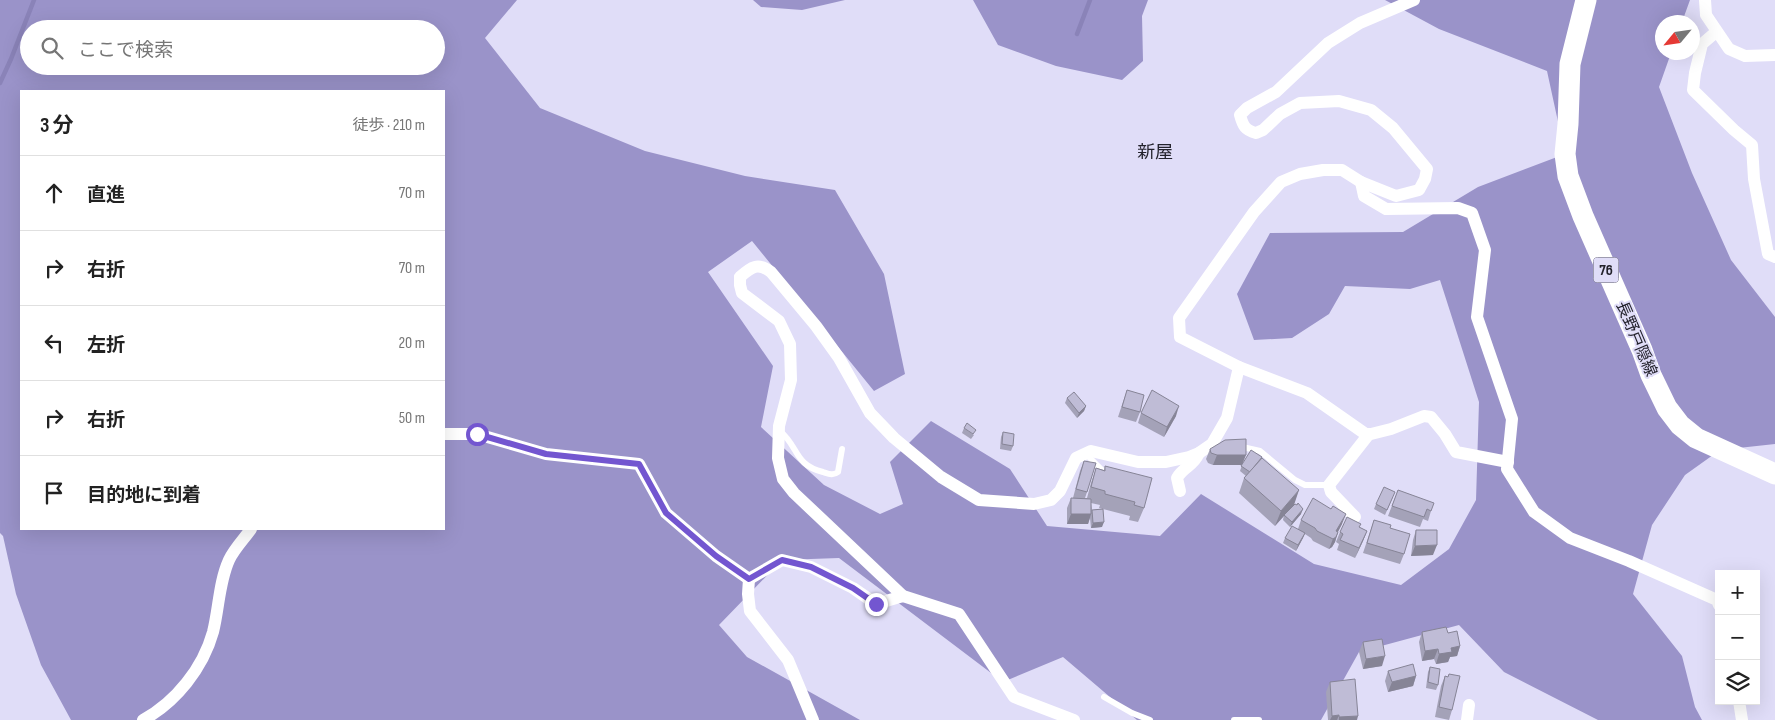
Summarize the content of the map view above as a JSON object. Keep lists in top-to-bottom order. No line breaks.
{"streets":{"main road":["76","長野戸隠線"]},"districts":["新屋"],"north":"bottom left","page":{"search":"ここで検索","heading":["3 分","徒歩 · 210 m"],"list":[["直進","70 m"],["右折","70 m"],["左折","20 m"],["右折","50 m"],"目的地に到着"],"map_buttons":["+","−"]}}
